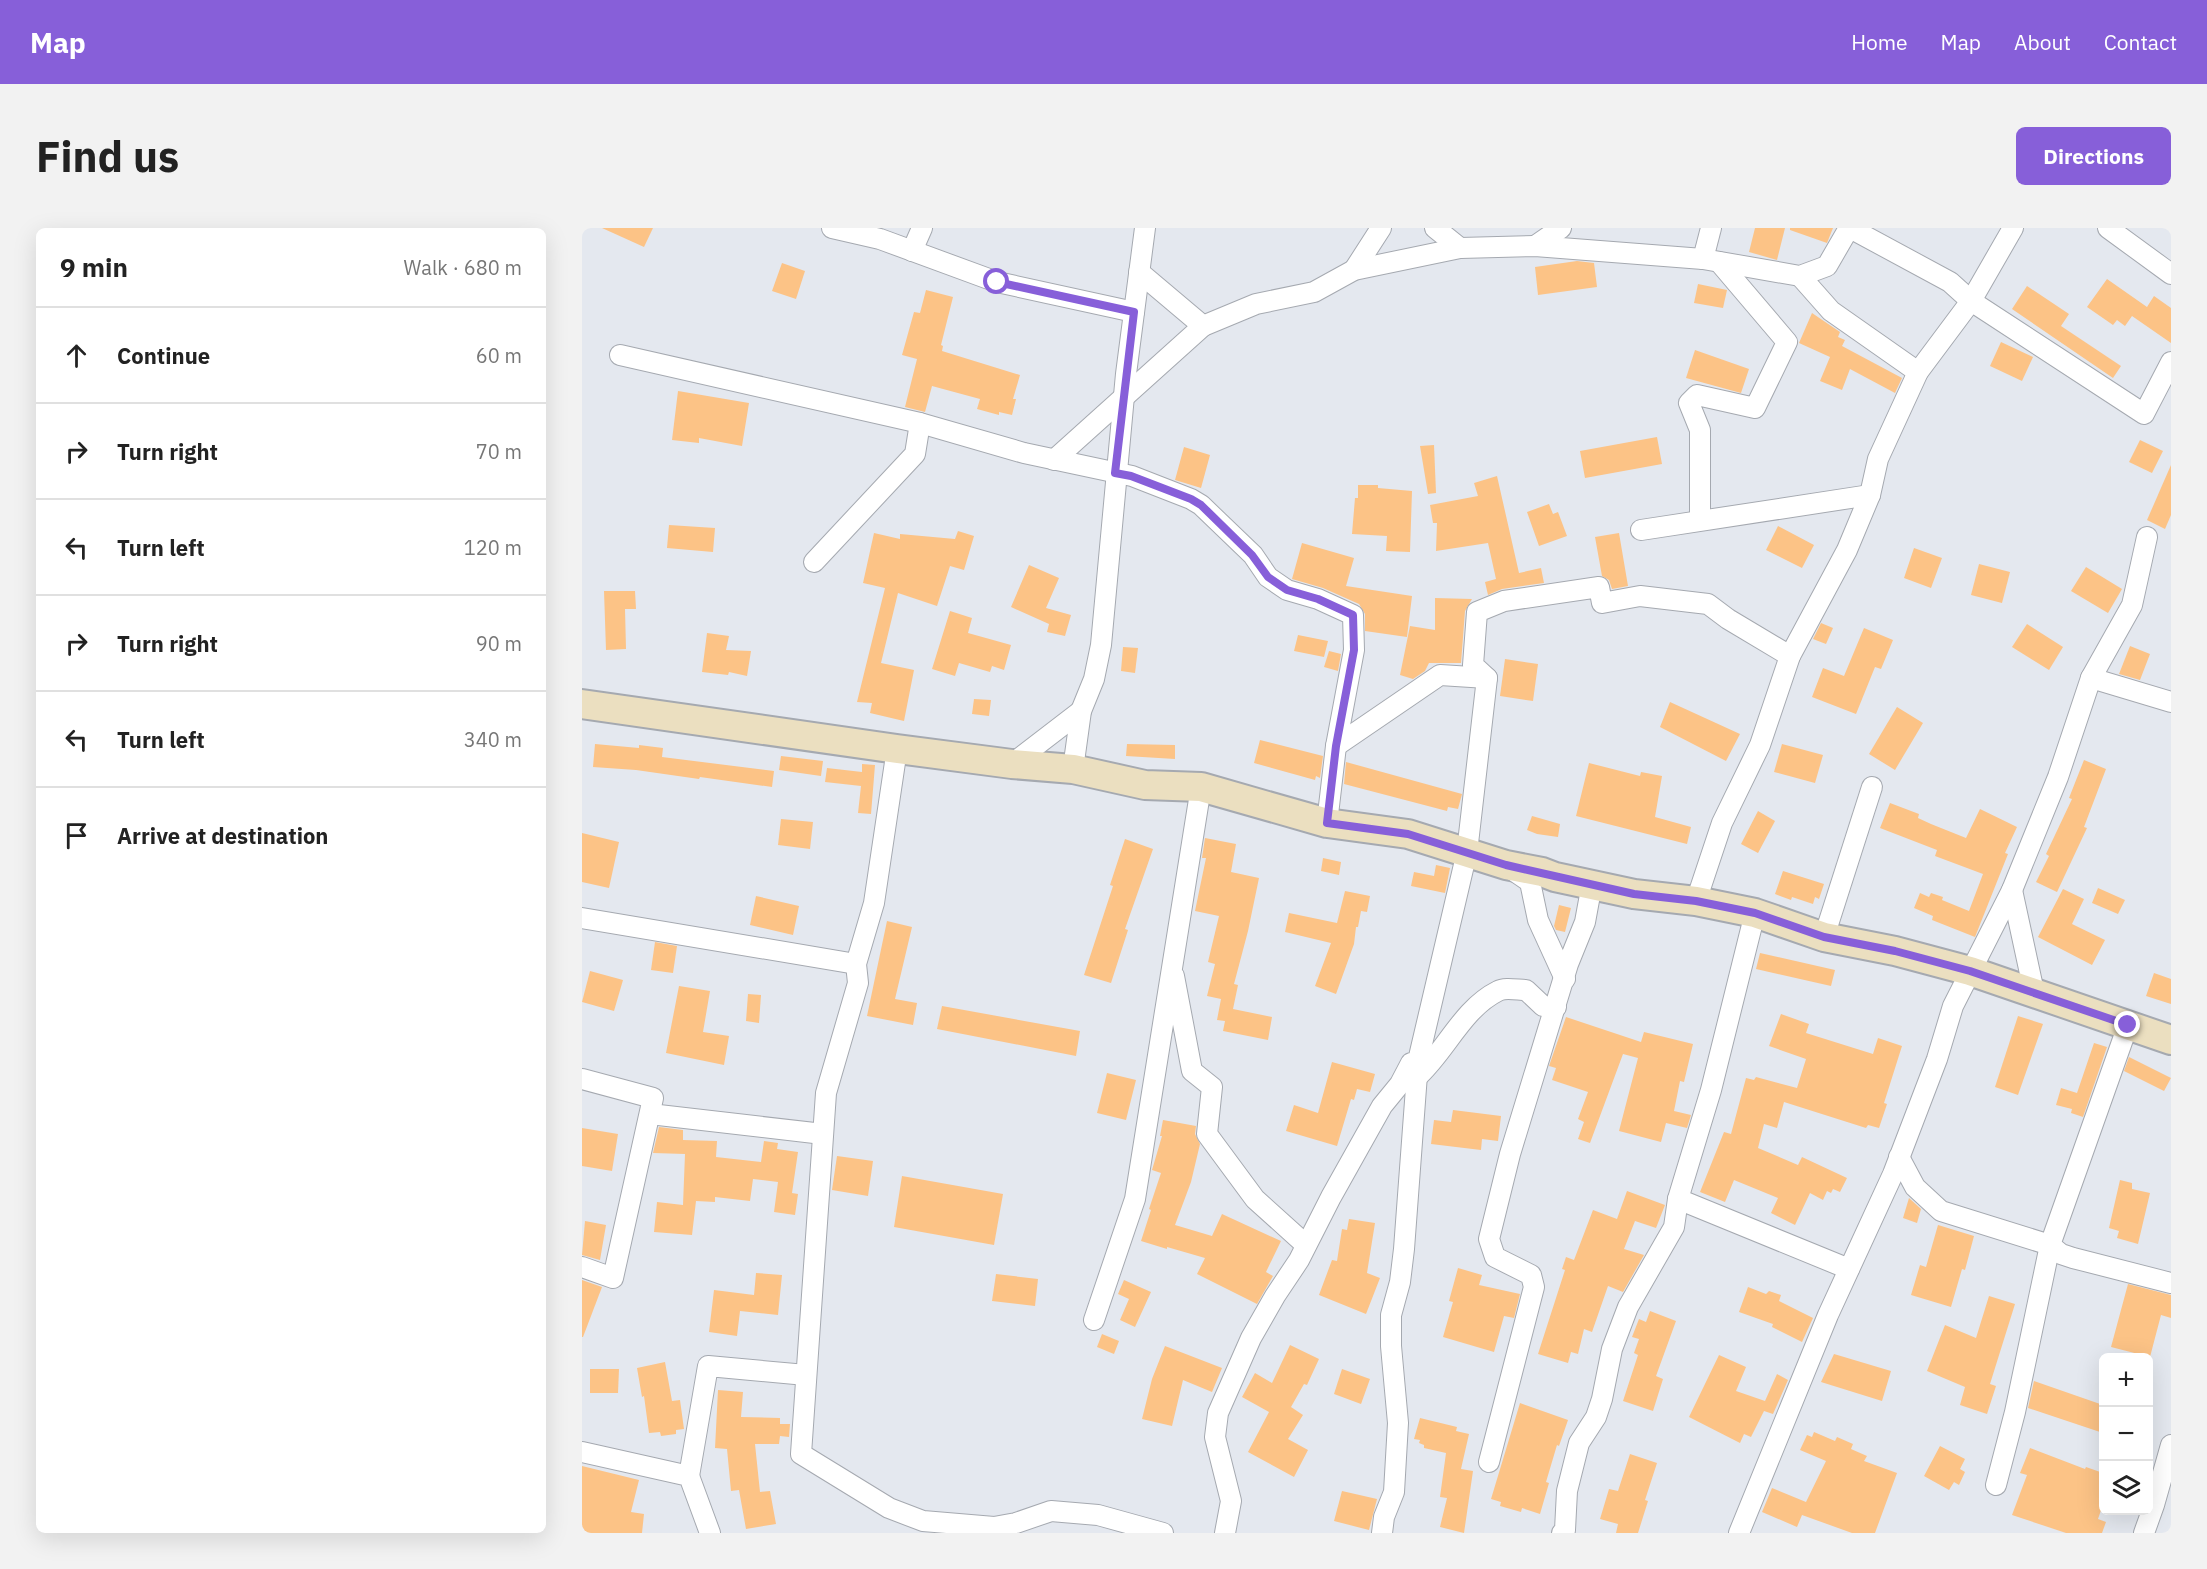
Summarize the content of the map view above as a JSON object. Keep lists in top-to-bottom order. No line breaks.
{"page":{"header":"Map","nav":["Home","Map","About","Contact"],"buttons":"Directions","title":"Find us","heading":["9 min","Walk · 680 m"],"list":[["Continue","60 m"],["Turn right","70 m"],["Turn left","120 m"],["Turn right","90 m"],["Turn left","340 m"],"Arrive at destination"],"map_buttons":["+","−"]}}
